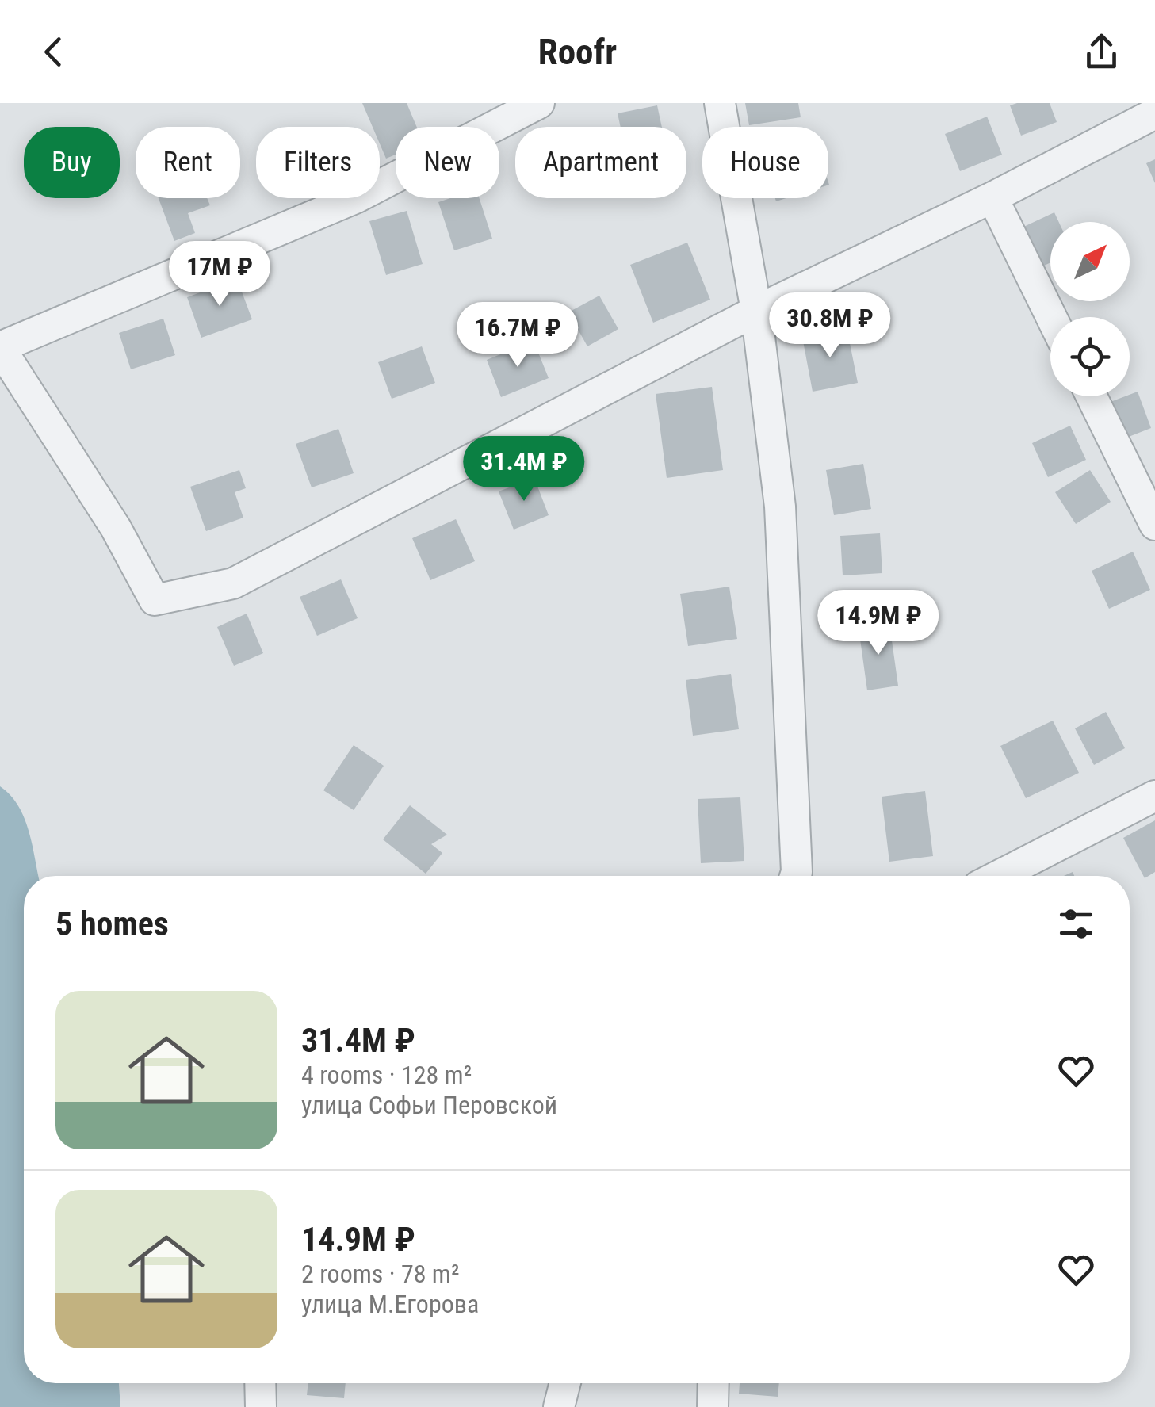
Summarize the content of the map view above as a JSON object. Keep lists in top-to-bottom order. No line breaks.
{"north":"top right","page":{"header":"Roofr","chip":["Buy","Rent","Filters","New","Apartment","House"],"price":["17M ₽","30.8M ₽","16.7M ₽","31.4M ₽","14.9M ₽"],"heading":"5 homes","list":[{"name":"31.4M ₽","note":"4 rooms · 128 m² · улица Софьи Перовской"},{"name":"14.9M ₽","note":"2 rooms · 78 m² · улица М.Егорова"}]}}
